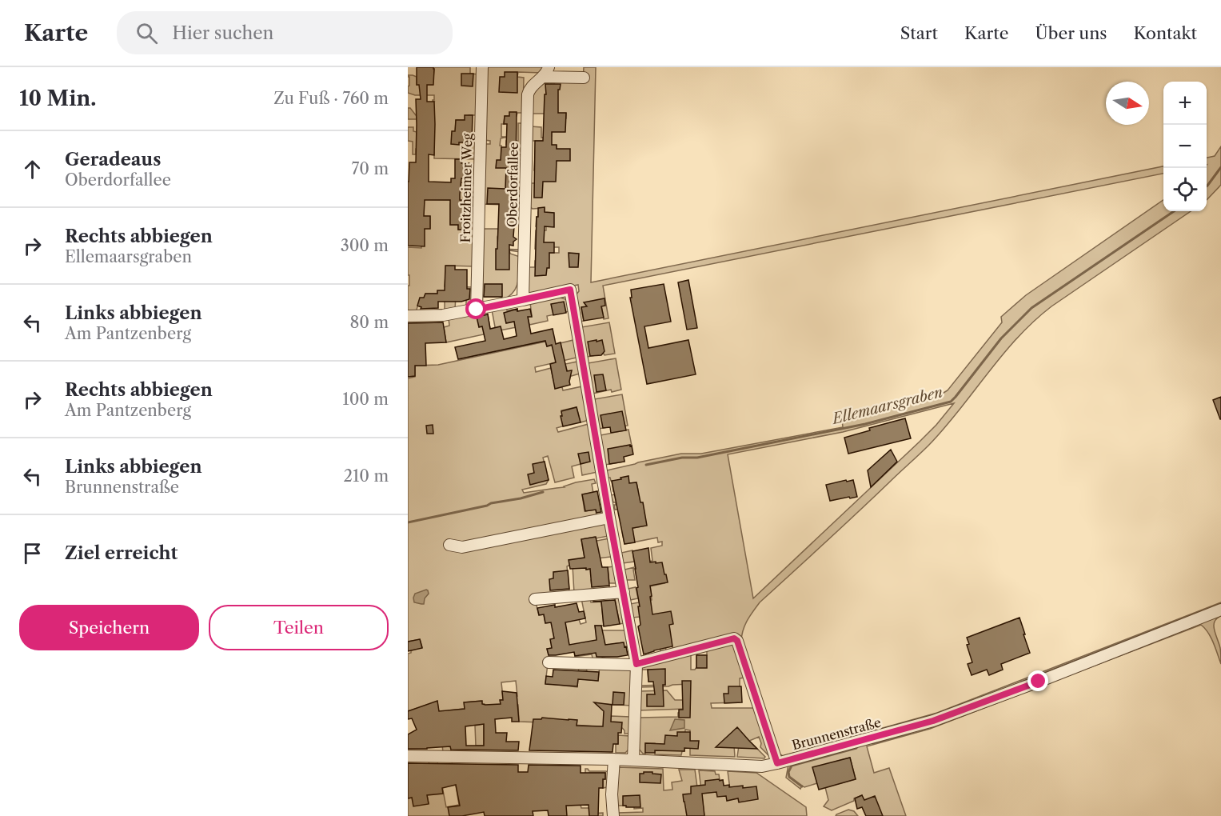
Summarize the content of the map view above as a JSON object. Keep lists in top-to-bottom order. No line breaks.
{"streets":{"street":["Oberdorfallee","Froitzheimer Weg","Brunnenstraße"]},"water":["Ellemaarsgraben"],"north":"right","page":{"header":"Karte","search":"Hier suchen","nav":["Start","Karte","Über uns","Kontakt"],"heading":["10 Min.","Zu Fuß · 760 m"],"map_buttons":["+","−"],"list":[["Geradeaus","Oberdorfallee","70 m"],["Rechts abbiegen","Ellemaarsgraben","300 m"],["Links abbiegen","Am Pantzenberg","80 m"],["Rechts abbiegen","Am Pantzenberg","100 m"],["Links abbiegen","Brunnenstraße","210 m"],"Ziel erreicht"],"buttons":["Speichern","Teilen"]}}
